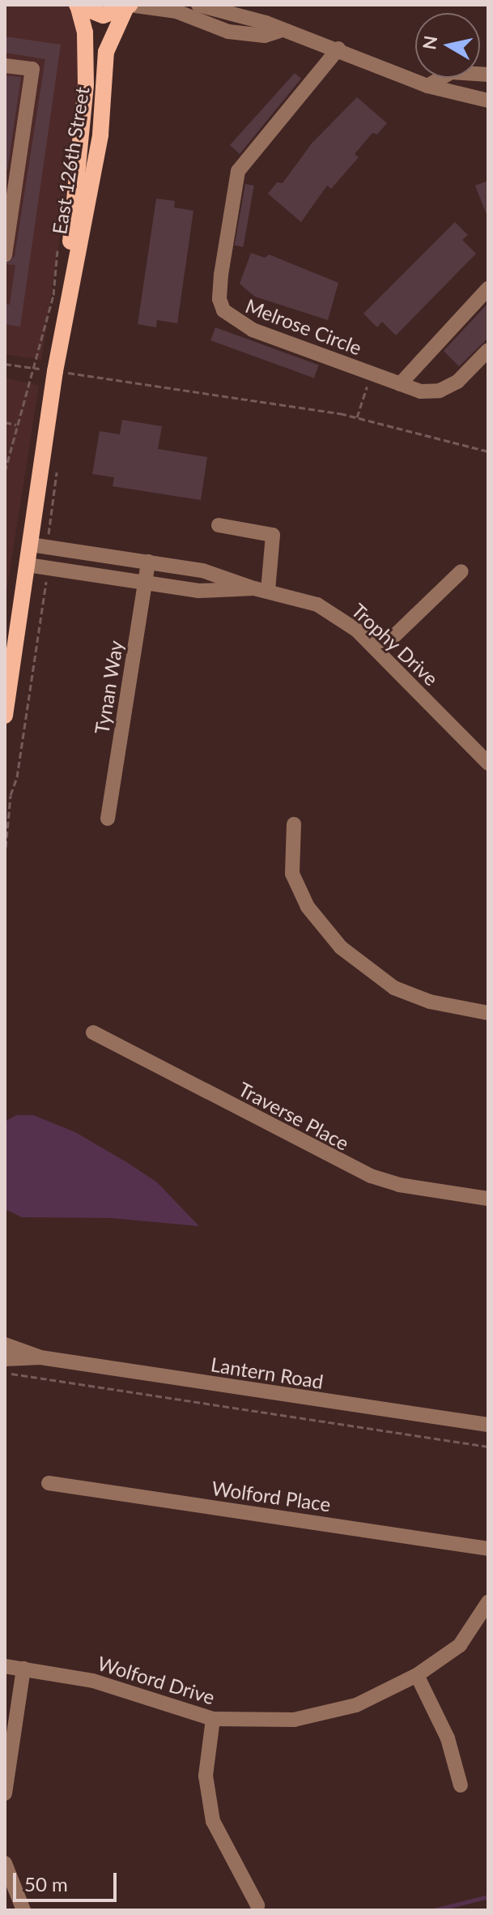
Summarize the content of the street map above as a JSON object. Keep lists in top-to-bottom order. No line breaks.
{"streets":{"main road":["East 126th Street"],"street":["Melrose Circle","Trophy Drive","Tynan Way","Traverse Place","Lantern Road","Wolford Place","Wolford Drive"]},"crossings":[["East 126th Street","Trophy Drive"],["Trophy Drive","Tynan Way"]],"scale_bar":"50 m","north":"left"}
